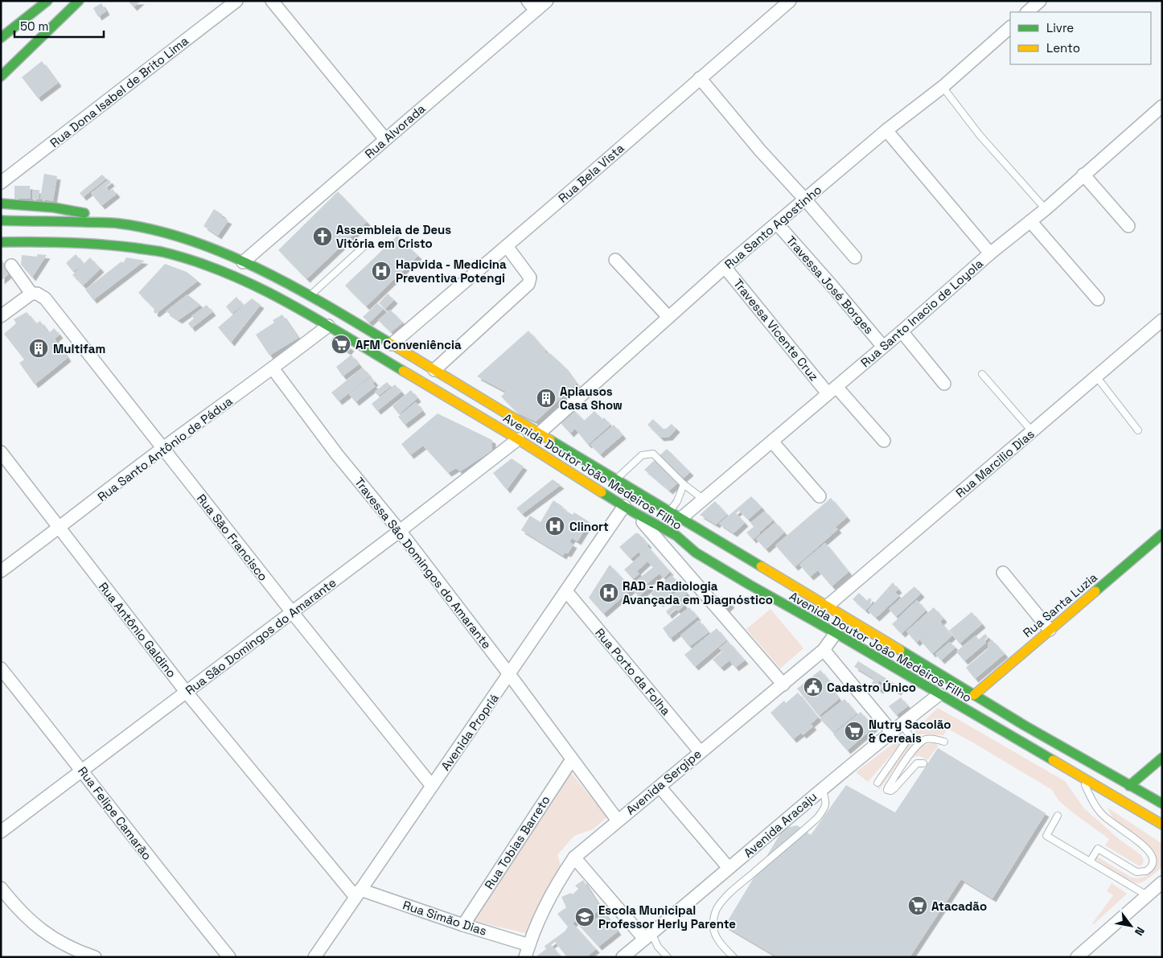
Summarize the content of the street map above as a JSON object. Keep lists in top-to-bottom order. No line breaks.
{"streets":{"main road":["Avenida Doutor João Medeiros Filho","Rua Santa Luzia"],"street":["Rua Dona Isabel de Brito Lima","Rua Alvorada","Rua Bela Vista","Rua Santo Agostinho","Travessa José Borges","Rua Santo Inacio de Loyola","Travessa Vicente Cruz","Rua Santo Antônio de Pádua","Rua Marcilio Dias","Rua São Francisco","Travessa São Domingos do Amarante","Rua Antônio Galdino","Rua São Domingos do Amarante","Rua Porto da Folha","Avenida Propriá","Avenida Sergipe","Rua Felipe Camarão","Avenida Aracaju","Rua Tobias Barreto","Rua Simão Dias"]},"crossings":[["Rua Alvorada","Avenida Doutor João Medeiros Filho"],["Rua Bela Vista","Avenida Doutor João Medeiros Filho"],["Rua Santo Agostinho","Travessa José Borges"],["Rua Santo Agostinho","Travessa Vicente Cruz"],["Rua Santo Agostinho","Avenida Doutor João Medeiros Filho"],["Travessa José Borges","Rua Santo Inacio de Loyola"],["Rua Santo Inacio de Loyola","Travessa Vicente Cruz"],["Rua Santo Inacio de Loyola","Avenida Doutor João Medeiros Filho"],["Rua Santo Antônio de Pádua","Avenida Doutor João Medeiros Filho"],["Rua Santo Antônio de Pádua","Rua São Francisco"],["Rua Santo Antônio de Pádua","Travessa São Domingos do Amarante"],["Rua Santo Antônio de Pádua","Rua Antônio Galdino"],["Rua Marcilio Dias","Avenida Doutor João Medeiros Filho"],["Avenida Doutor João Medeiros Filho","Rua Santa Luzia"],["Avenida Doutor João Medeiros Filho","Rua São Domingos do Amarante"],["Avenida Doutor João Medeiros Filho","Avenida Propriá"],["Avenida Doutor João Medeiros Filho","Avenida Sergipe"],["Avenida Doutor João Medeiros Filho","Avenida Aracaju"],["Rua São Francisco","Rua São Domingos do Amarante"],["Rua São Francisco","Avenida Propriá"],["Travessa São Domingos do Amarante","Rua São Domingos do Amarante"],["Travessa São Domingos do Amarante","Avenida Propriá"],["Travessa São Domingos do Amarante","Avenida Sergipe"],["Travessa São Domingos do Amarante","Rua Tobias Barreto"],["Rua Antônio Galdino","Rua São Domingos do Amarante"],["Rua Antônio Galdino","Avenida Propriá"],["Rua Antônio Galdino","Rua Simão Dias"],["Rua São Domingos do Amarante","Rua Felipe Camarão"],["Rua Porto da Folha","Avenida Propriá"],["Rua Porto da Folha","Avenida Sergipe"],["Avenida Propriá","Rua Simão Dias"],["Avenida Sergipe","Rua Simão Dias"],["Rua Tobias Barreto","Rua Simão Dias"]],"places":{"church":["Assembleia de Deus Vitória em Cristo"],"hospital":["Hapvida - Medicina Preventiva Potengi","Clinort","RAD - Radiologia Avançada em Diagnóstico"],"supermarket":["AFM Conveniência","Nutry Sacolão & Cereais","Atacadão"],"building":["Multifam","Aplausos Casa Show"],"public building":["Cadastro Único"],"school or university":["Escola Municipal Professor Herly Parente"]},"legend":["Livre","Lento"],"scale_bar":"50 m","north":"bottom right"}
